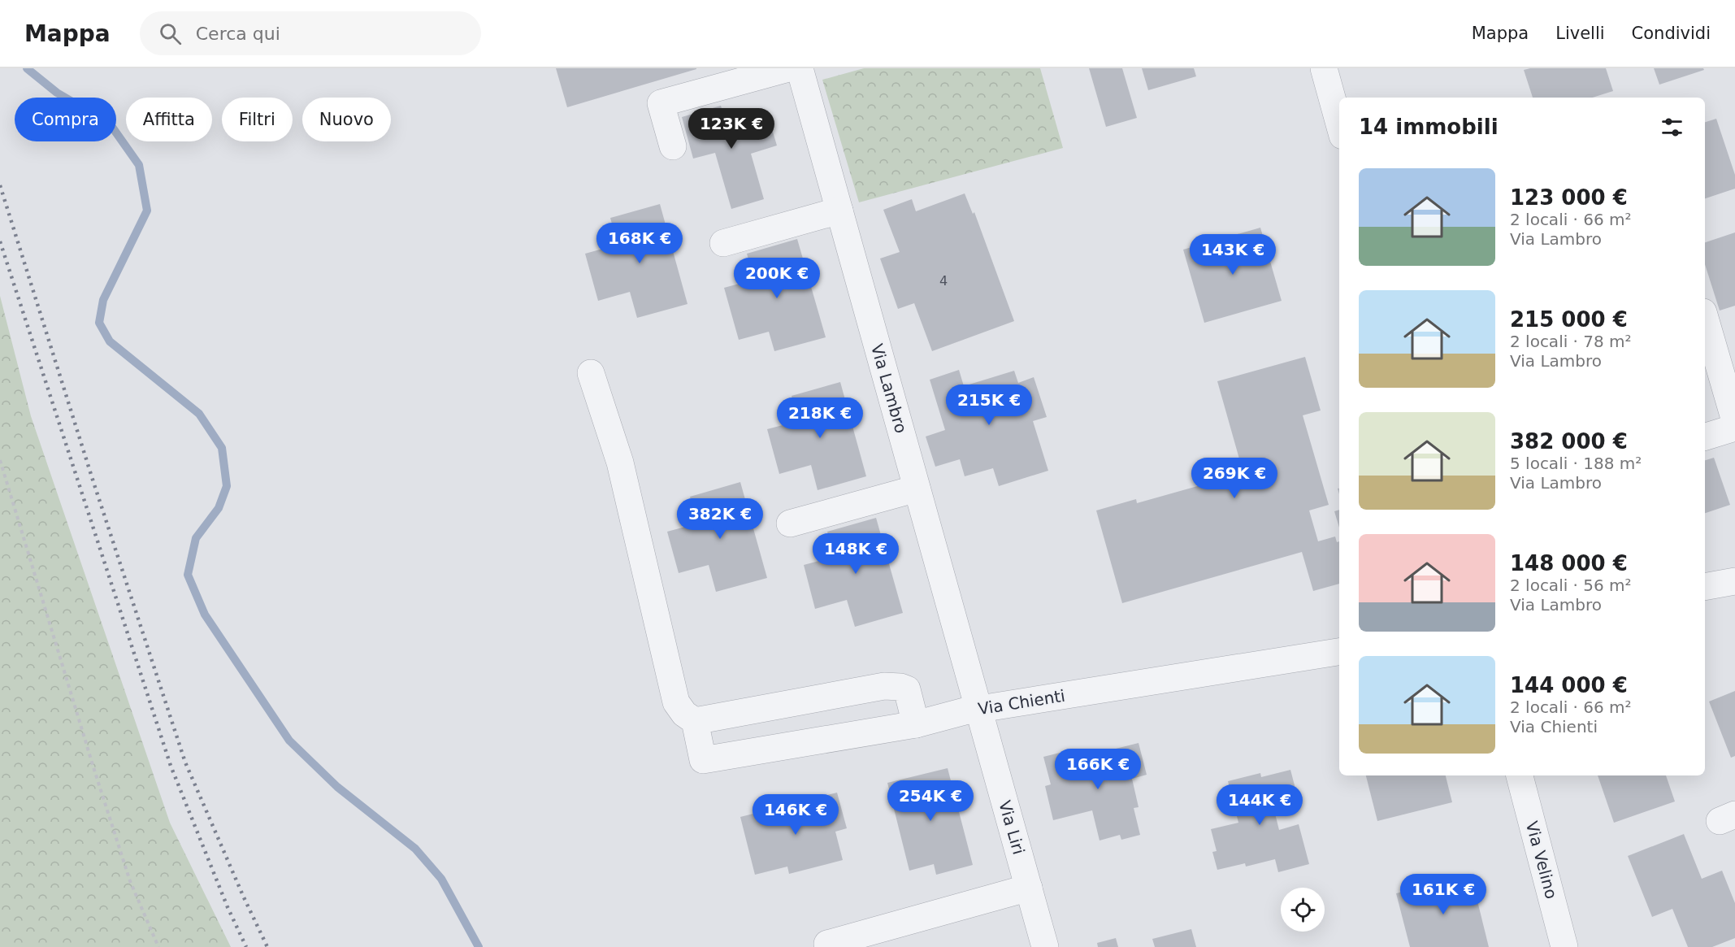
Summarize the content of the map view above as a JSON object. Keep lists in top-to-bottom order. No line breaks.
{"streets":{"street":["Via Lambro","Via Chienti","Via Liri","Via Velino"]},"crossings":[["Via Lambro","Via Chienti"],["Via Lambro","Via Liri"],["Via Chienti","Via Liri"]],"house_numbers":["4"],"page":{"header":"Mappa","search":"Cerca qui","nav":["Mappa","Livelli","Condividi"],"chip":["Compra","Affitta","Filtri","Nuovo"],"heading":"14 immobili","price":["123K €","168K €","143K €","200K €","215K €","218K €","269K €","382K €","148K €","166K €","254K €","144K €","146K €","161K €"],"list":[{"name":"123 000 €","note":"2 locali · 66 m² · Via Lambro"},{"name":"215 000 €","note":"2 locali · 78 m² · Via Lambro"},{"name":"382 000 €","note":"5 locali · 188 m² · Via Lambro"},{"name":"148 000 €","note":"2 locali · 56 m² · Via Lambro"},{"name":"144 000 €","note":"2 locali · 66 m² · Via Chienti"}]}}
